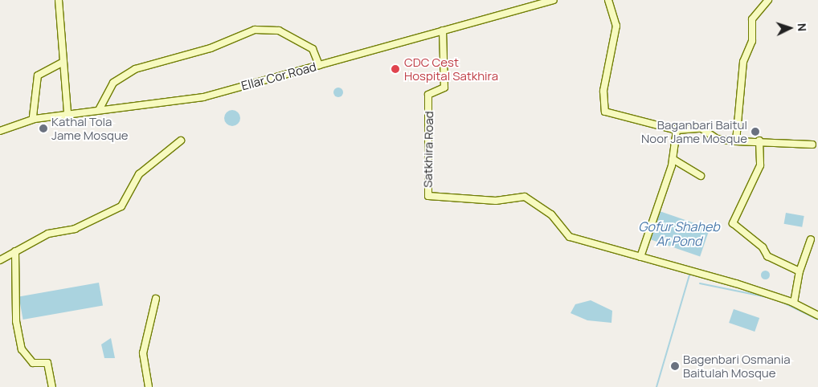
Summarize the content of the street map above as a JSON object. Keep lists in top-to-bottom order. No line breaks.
{"streets":{"street":["Ellar Cor Road","Satkhira Road"]},"crossings":[["Ellar Cor Road","Satkhira Road"]],"water":["Gofur Shaheb Ar Pond"],"places":["CDC Cest Hospital Satkhira","Kathal Tola Jame Mosque","Baganbari Baitul Noor Jame Mosque","Bagenbari Osmania Baitulah Mosque"],"north":"right"}
